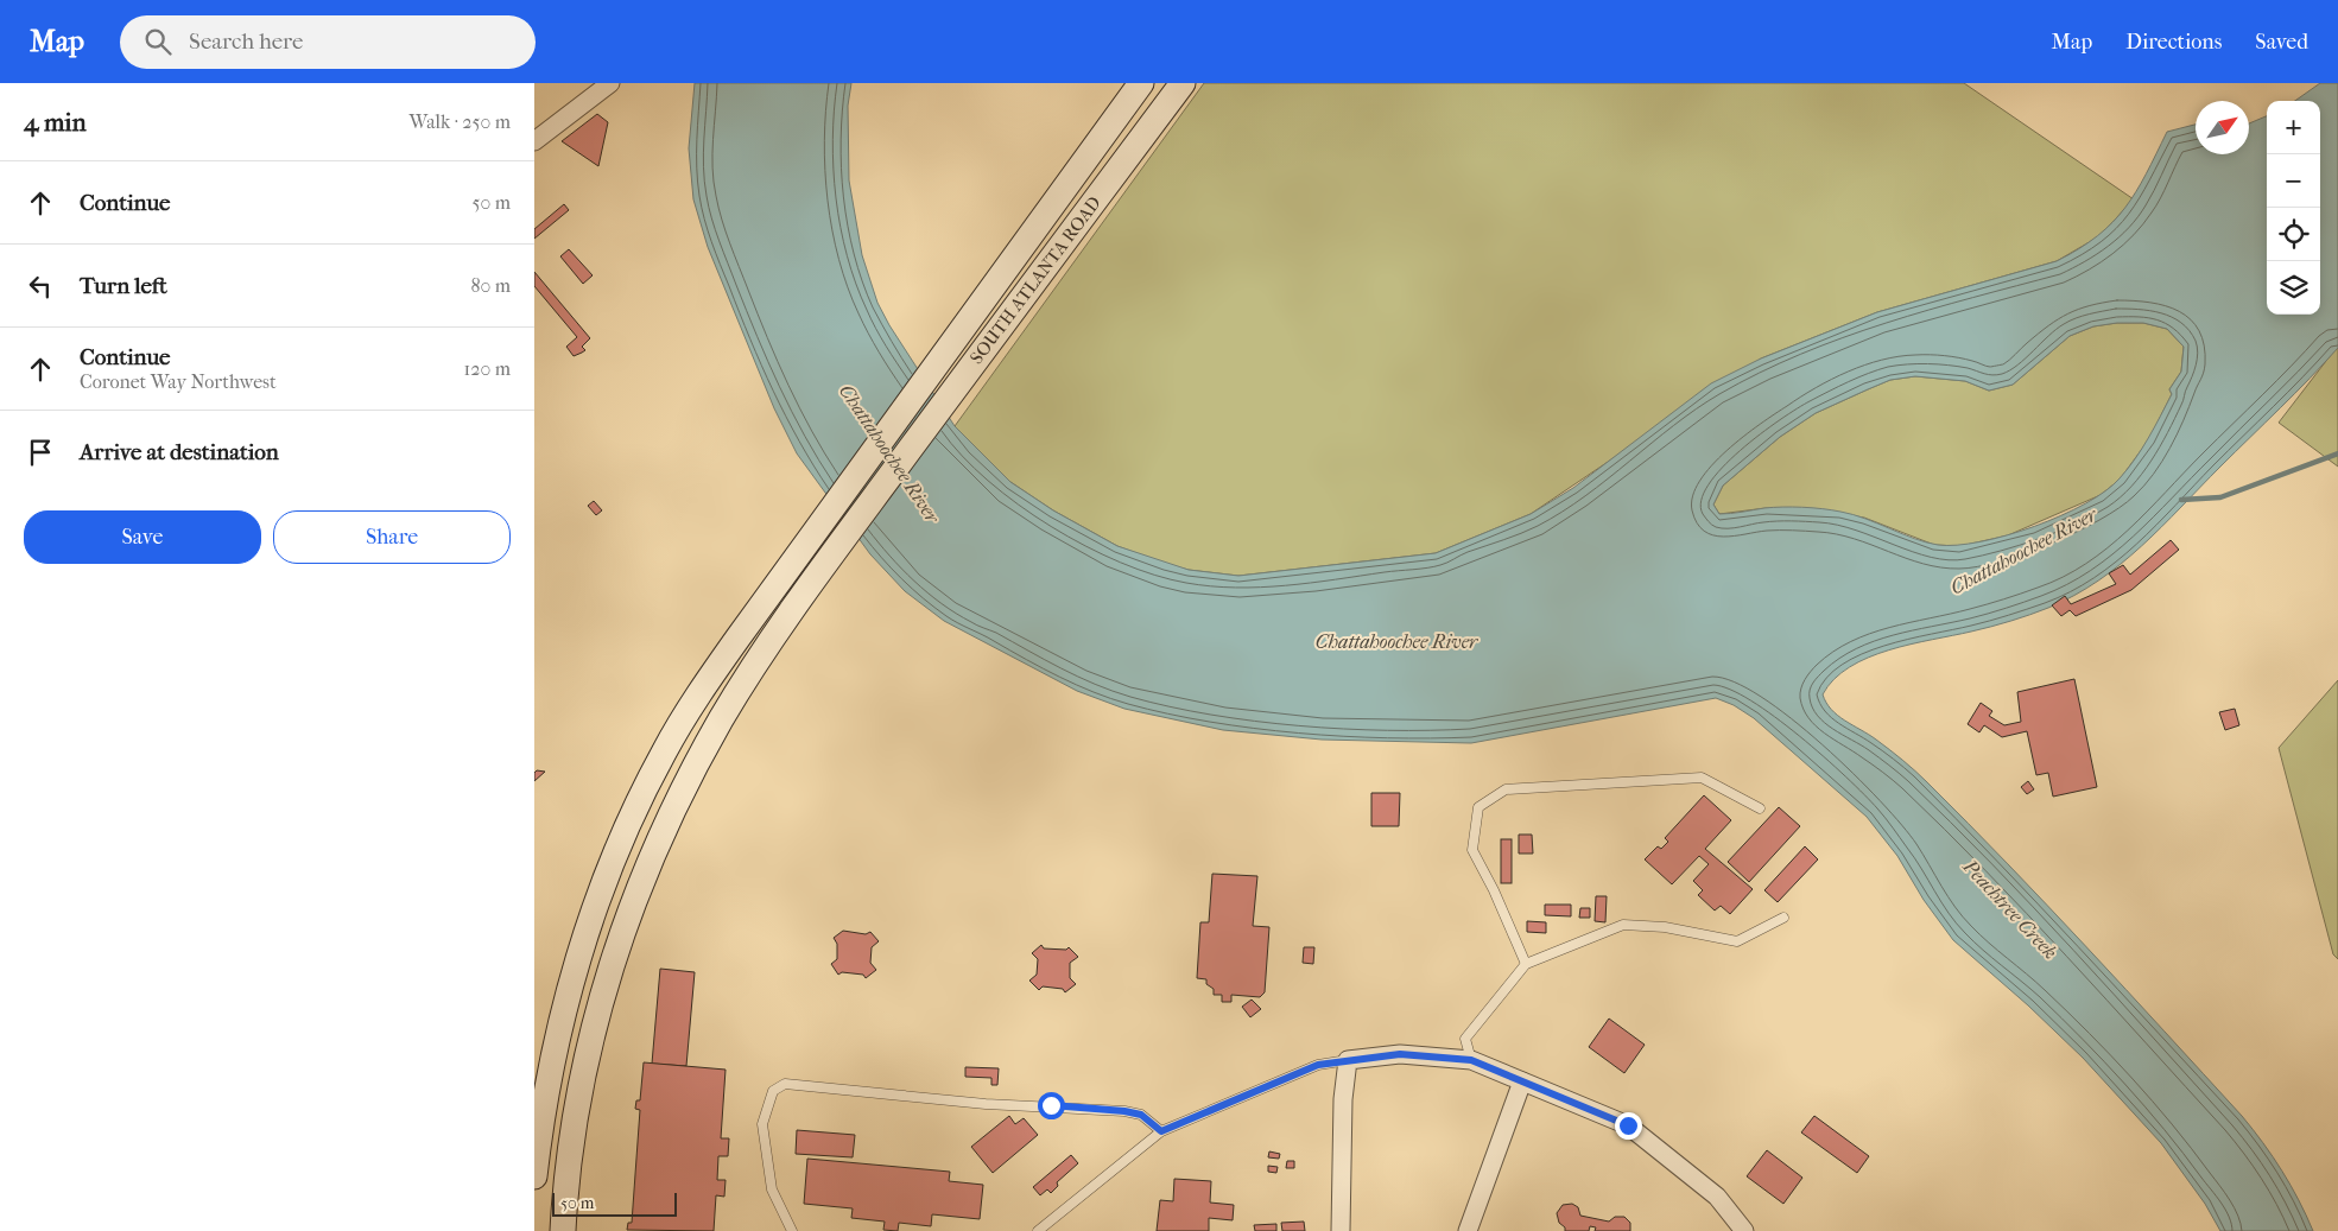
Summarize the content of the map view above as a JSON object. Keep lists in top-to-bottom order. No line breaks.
{"streets":{"main road":["SOUTH ATLANTA ROAD"]},"water":["Chattahoochee River","Peachtree Creek"],"scale_bar":"50 m","north":"top right","page":{"header":"Map","search":"Search here","nav":["Map","Directions","Saved"],"heading":["4 min","Walk · 250 m"],"map_buttons":["+","−"],"list":[["Continue","50 m"],["Turn left","80 m"],["Continue","Coronet Way Northwest","120 m"],"Arrive at destination"],"buttons":["Save","Share"],"scale":"50 m"}}
